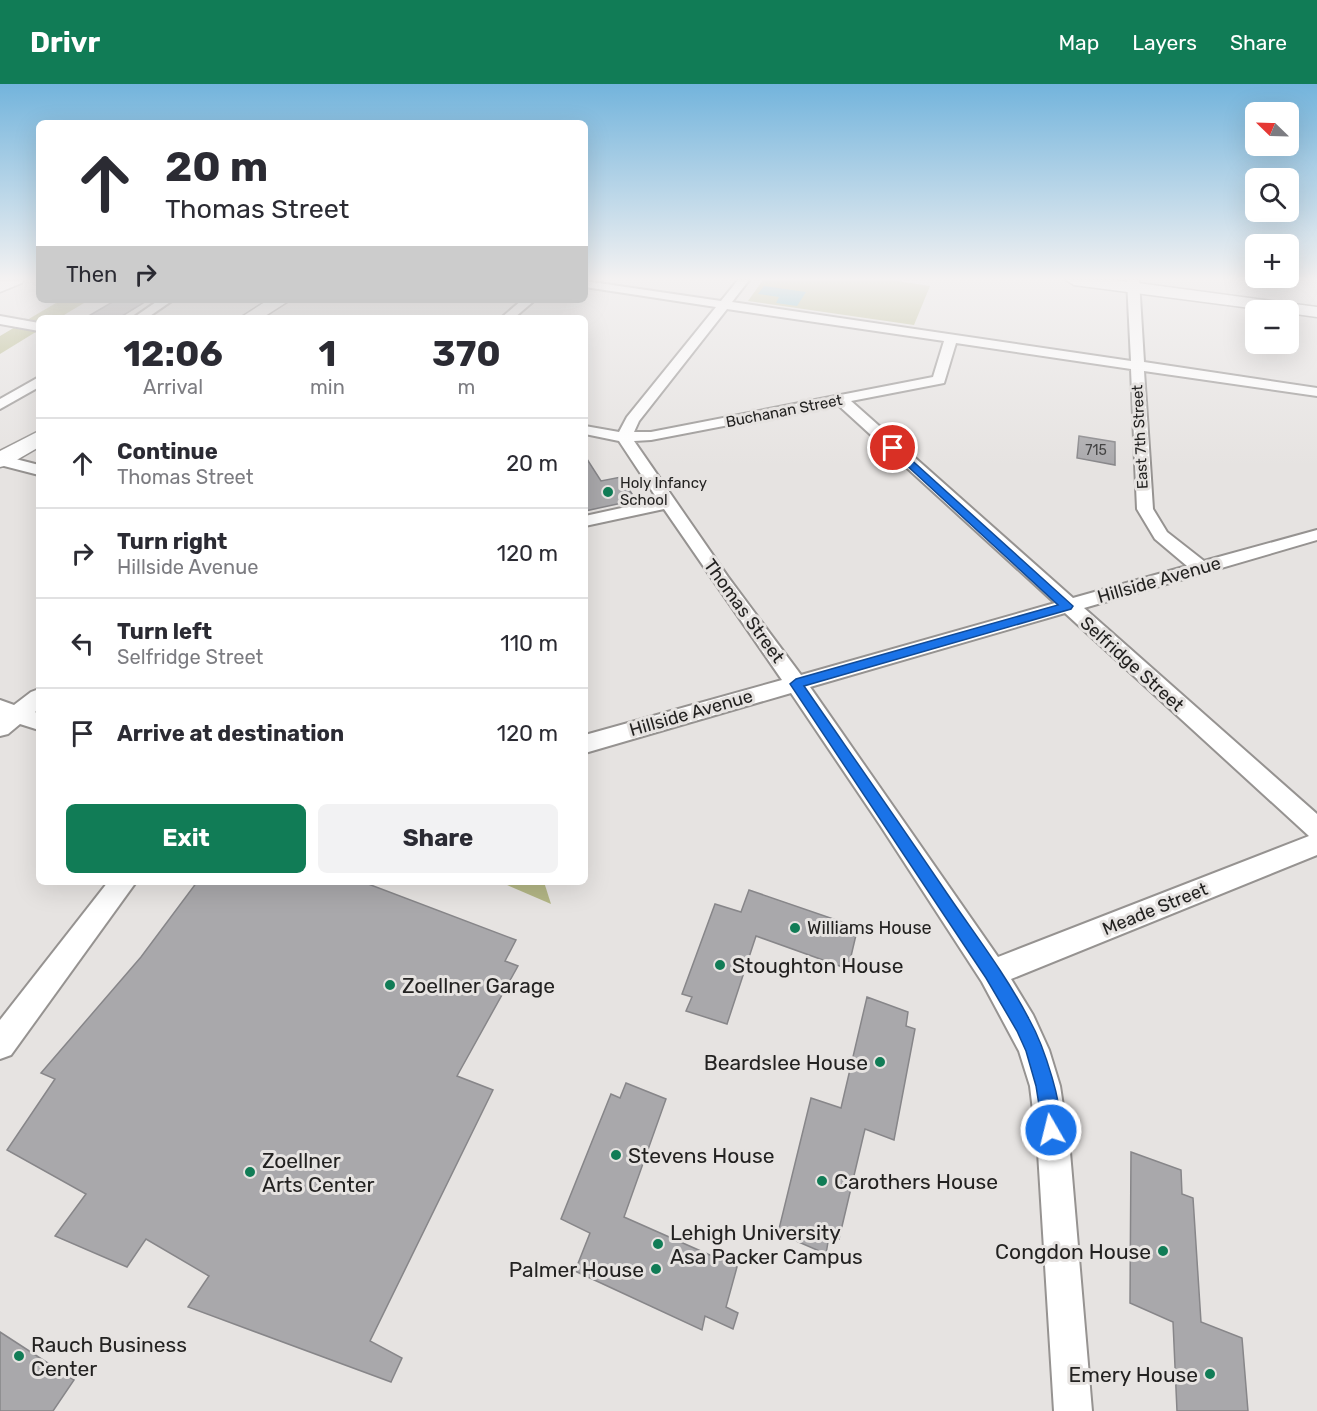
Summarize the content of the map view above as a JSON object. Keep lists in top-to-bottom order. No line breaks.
{"streets":{"street":["Buchanan Street","East 7th Street","Hillside Avenue","Thomas Street","Selfridge Street","Meade Street"]},"crossings":[["Buchanan Street","Thomas Street"],["Buchanan Street","Selfridge Street"],["East 7th Street","Hillside Avenue"],["Hillside Avenue","Thomas Street"],["Hillside Avenue","Selfridge Street"],["Thomas Street","Meade Street"]],"places":["Holy Infancy School","Williams House","Stoughton House","Zoellner Garage","Beardslee House","Stevens House","Zoellner Arts Center","Carothers House","Lehigh University Asa Packer Campus","Congdon House","Palmer House","Rauch Business Center","Emery House"],"house_numbers":["715"],"north":"top left","page":{"header":"Drivr","nav":["Map","Layers","Share"],"map_buttons":["+","−"],"turn":["20 m","Thomas Street"],"then":"Then","eta":["12:06","Arrival","1","min","370","m"],"list":[{"name":"Continue","note":"Thomas Street","value":"20 m"},{"name":"Turn right","note":"Hillside Avenue","value":"120 m"},{"name":"Turn left","note":"Selfridge Street","value":"110 m"},{"name":"Arrive at destination","value":"120 m"}],"buttons":["Exit","Share"]}}
